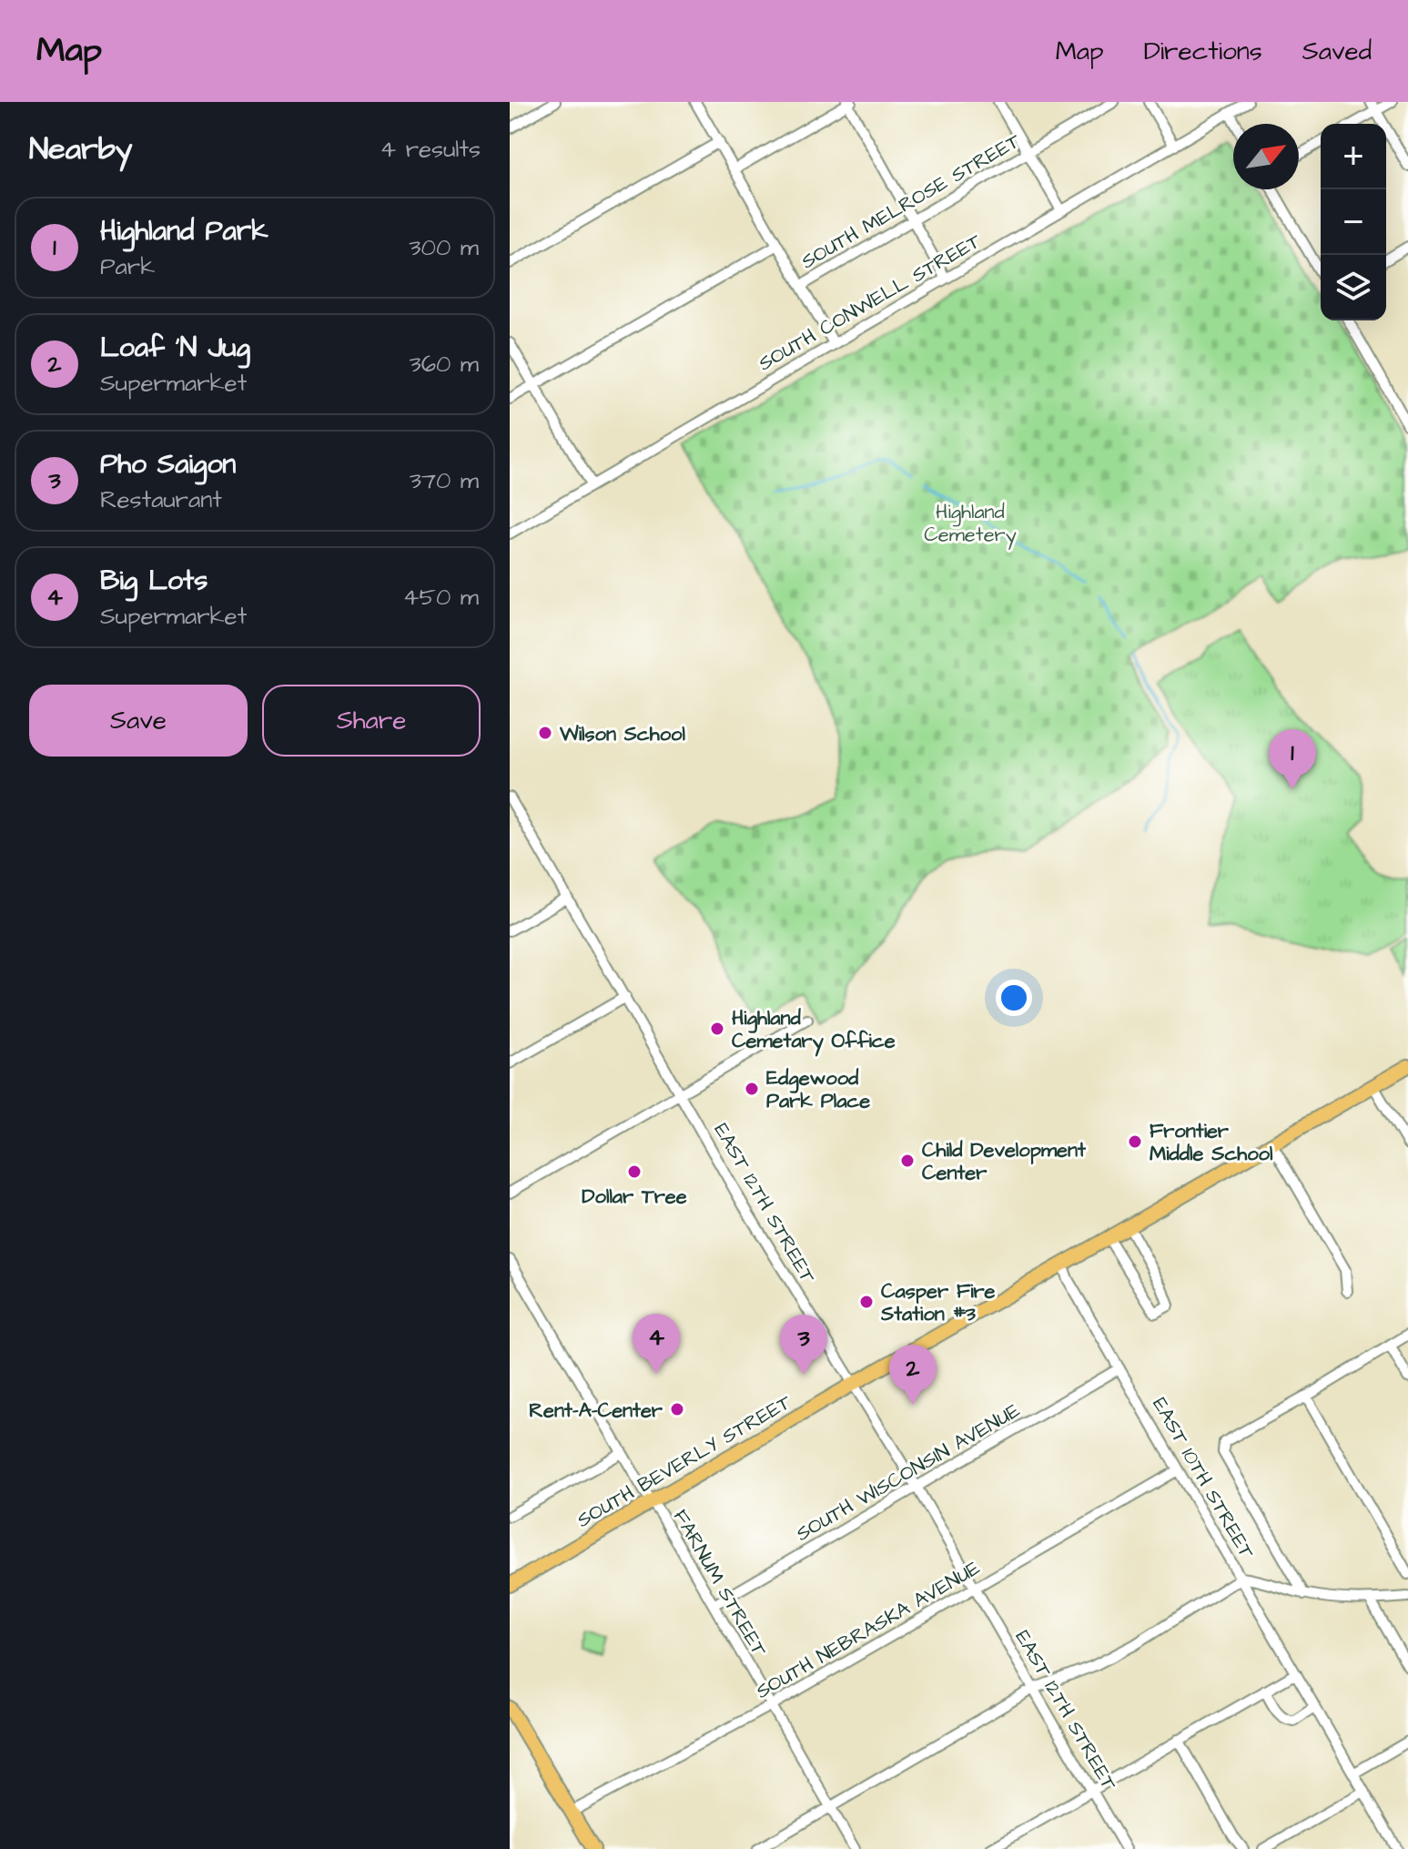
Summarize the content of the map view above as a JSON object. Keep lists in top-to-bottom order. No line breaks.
{"streets":{"main road":["SOUTH BEVERLY STREET"],"street":["SOUTH MELROSE STREET","SOUTH CONWELL STREET","EAST 12TH STREET","SOUTH WISCONSIN AVENUE","EAST 10TH STREET","FARNUM STREET","SOUTH NEBRASKA AVENUE"]},"crossings":[["EAST 12TH STREET","SOUTH BEVERLY STREET"],["EAST 12TH STREET","SOUTH WISCONSIN AVENUE"],["EAST 12TH STREET","SOUTH NEBRASKA AVENUE"],["SOUTH BEVERLY STREET","EAST 10TH STREET"],["SOUTH BEVERLY STREET","FARNUM STREET"],["SOUTH WISCONSIN AVENUE","EAST 10TH STREET"],["SOUTH WISCONSIN AVENUE","FARNUM STREET"],["EAST 10TH STREET","SOUTH NEBRASKA AVENUE"],["FARNUM STREET","SOUTH NEBRASKA AVENUE"]],"parks":["Highland Cemetery"],"places":["Wilson School","Highland Cemetary Office","Edgewood Park Place","Frontier Middle School","Child Development Center","Dollar Tree","Casper Fire Station #3","Rent-A-Center"],"north":"top right","page":{"header":"Map","nav":["Map","Directions","Saved"],"heading":["Nearby","4 results"],"map_buttons":["+","−"],"list":[{"mark":"1","name":"Highland Park","note":"Park","value":"300 m"},{"mark":"2","name":"Loaf 'N Jug","note":"Supermarket","value":"360 m"},{"mark":"3","name":"Pho Saigon","note":"Restaurant","value":"370 m"},{"mark":"4","name":"Big Lots","note":"Supermarket","value":"450 m"}],"buttons":["Save","Share"],"pins":["1","4","3","2"]}}
